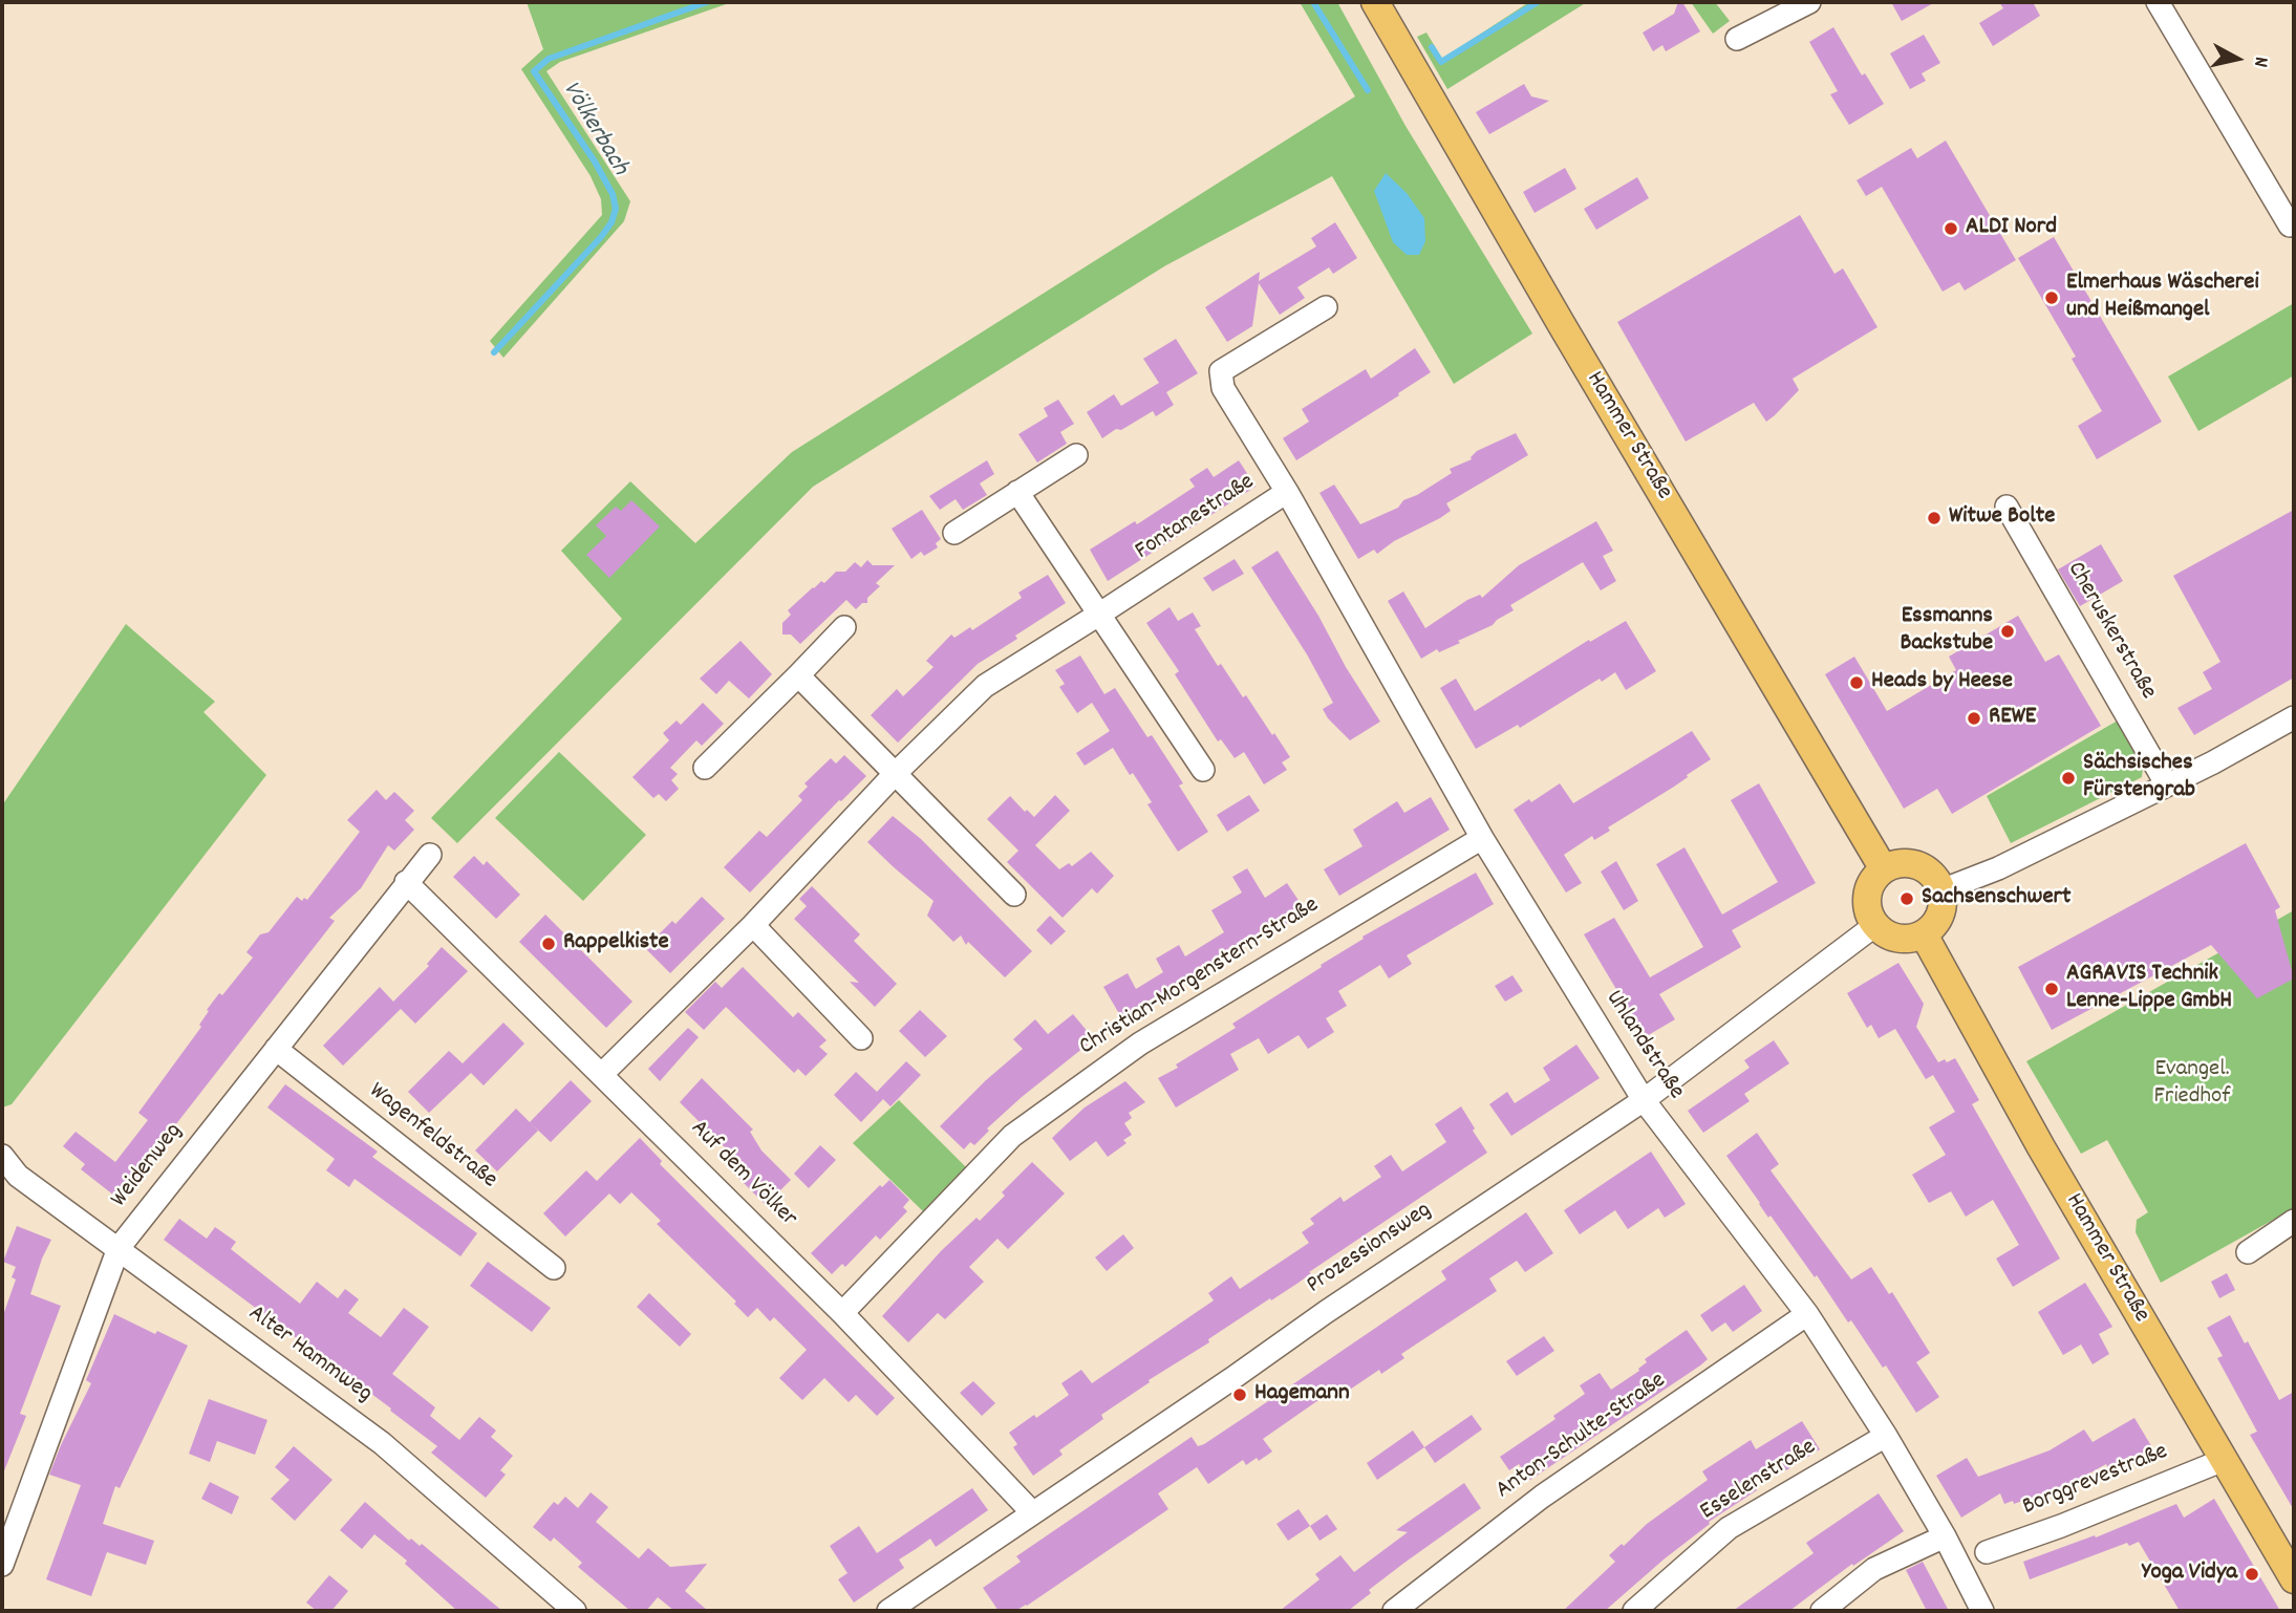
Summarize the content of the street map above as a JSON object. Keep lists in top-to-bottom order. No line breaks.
{"streets":{"main road":["Hammer Straße"],"street":["Fontanestraße","Cheruskerstraße","Christian-Morgenstern-Straße","Uhlandstraße","Wagenfeldstraße","Weidenweg","Auf dem Völker","Prozessionsweg","Alter Hammweg","Anton-Schulte-Straße","Esselenstraße","Borggrevestraße"]},"crossings":[["Hammer Straße","Prozessionsweg"],["Hammer Straße","Borggrevestraße"],["Fontanestraße","Uhlandstraße"],["Fontanestraße","Auf dem Völker"],["Christian-Morgenstern-Straße","Uhlandstraße"],["Christian-Morgenstern-Straße","Auf dem Völker"],["Uhlandstraße","Prozessionsweg"],["Uhlandstraße","Anton-Schulte-Straße"],["Uhlandstraße","Esselenstraße"],["Wagenfeldstraße","Weidenweg"],["Weidenweg","Auf dem Völker"],["Weidenweg","Alter Hammweg"],["Auf dem Völker","Prozessionsweg"]],"water":["Völkerbach"],"parks":["Evangel. Friedhof"],"places":["ALDI Nord","Elmerhaus Wäscherei und Heißmangel","Witwe Bolte","Essmanns Backstube","Heads by Heese","REWE","Sächsisches Fürstengrab","Sachsenschwert","Rappelkiste","AGRAVIS Technik Lenne-Lippe GmbH","Hagemann","Yoga Vidya"],"north":"right"}
